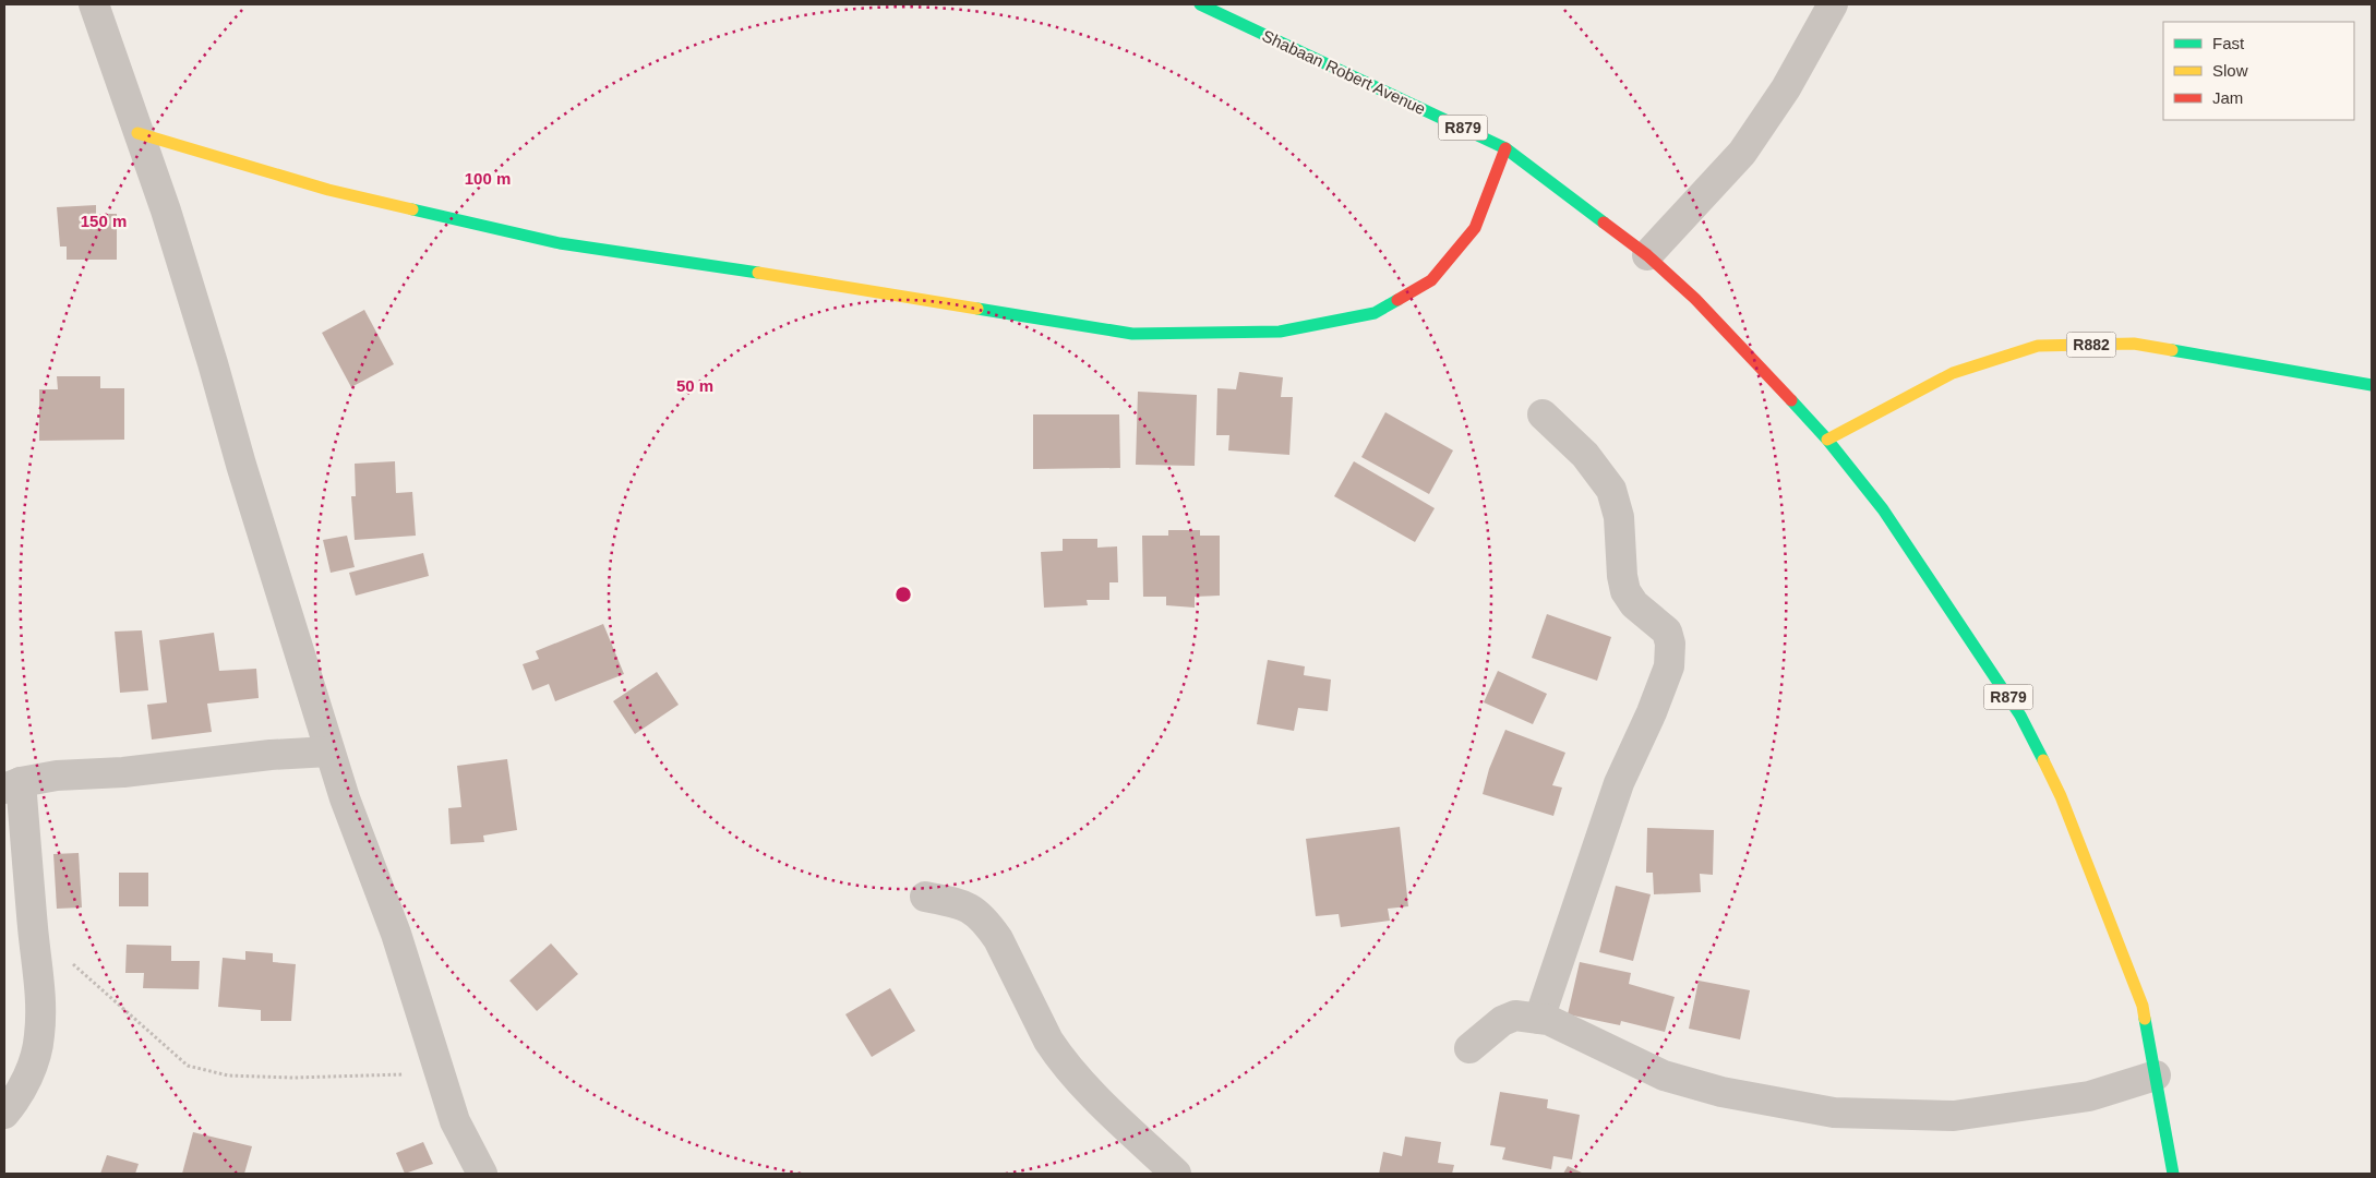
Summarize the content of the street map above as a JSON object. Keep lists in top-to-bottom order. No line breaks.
{"streets":{"main road":["Shabaan Robert Avenue","R879","R882"]},"crossings":[["Shabaan Robert Avenue","R879"],["Shabaan Robert Avenue","R882"],["R879","R882"]],"legend":["Fast","Slow","Jam"],"rings":["100 m","150 m","50 m"]}
